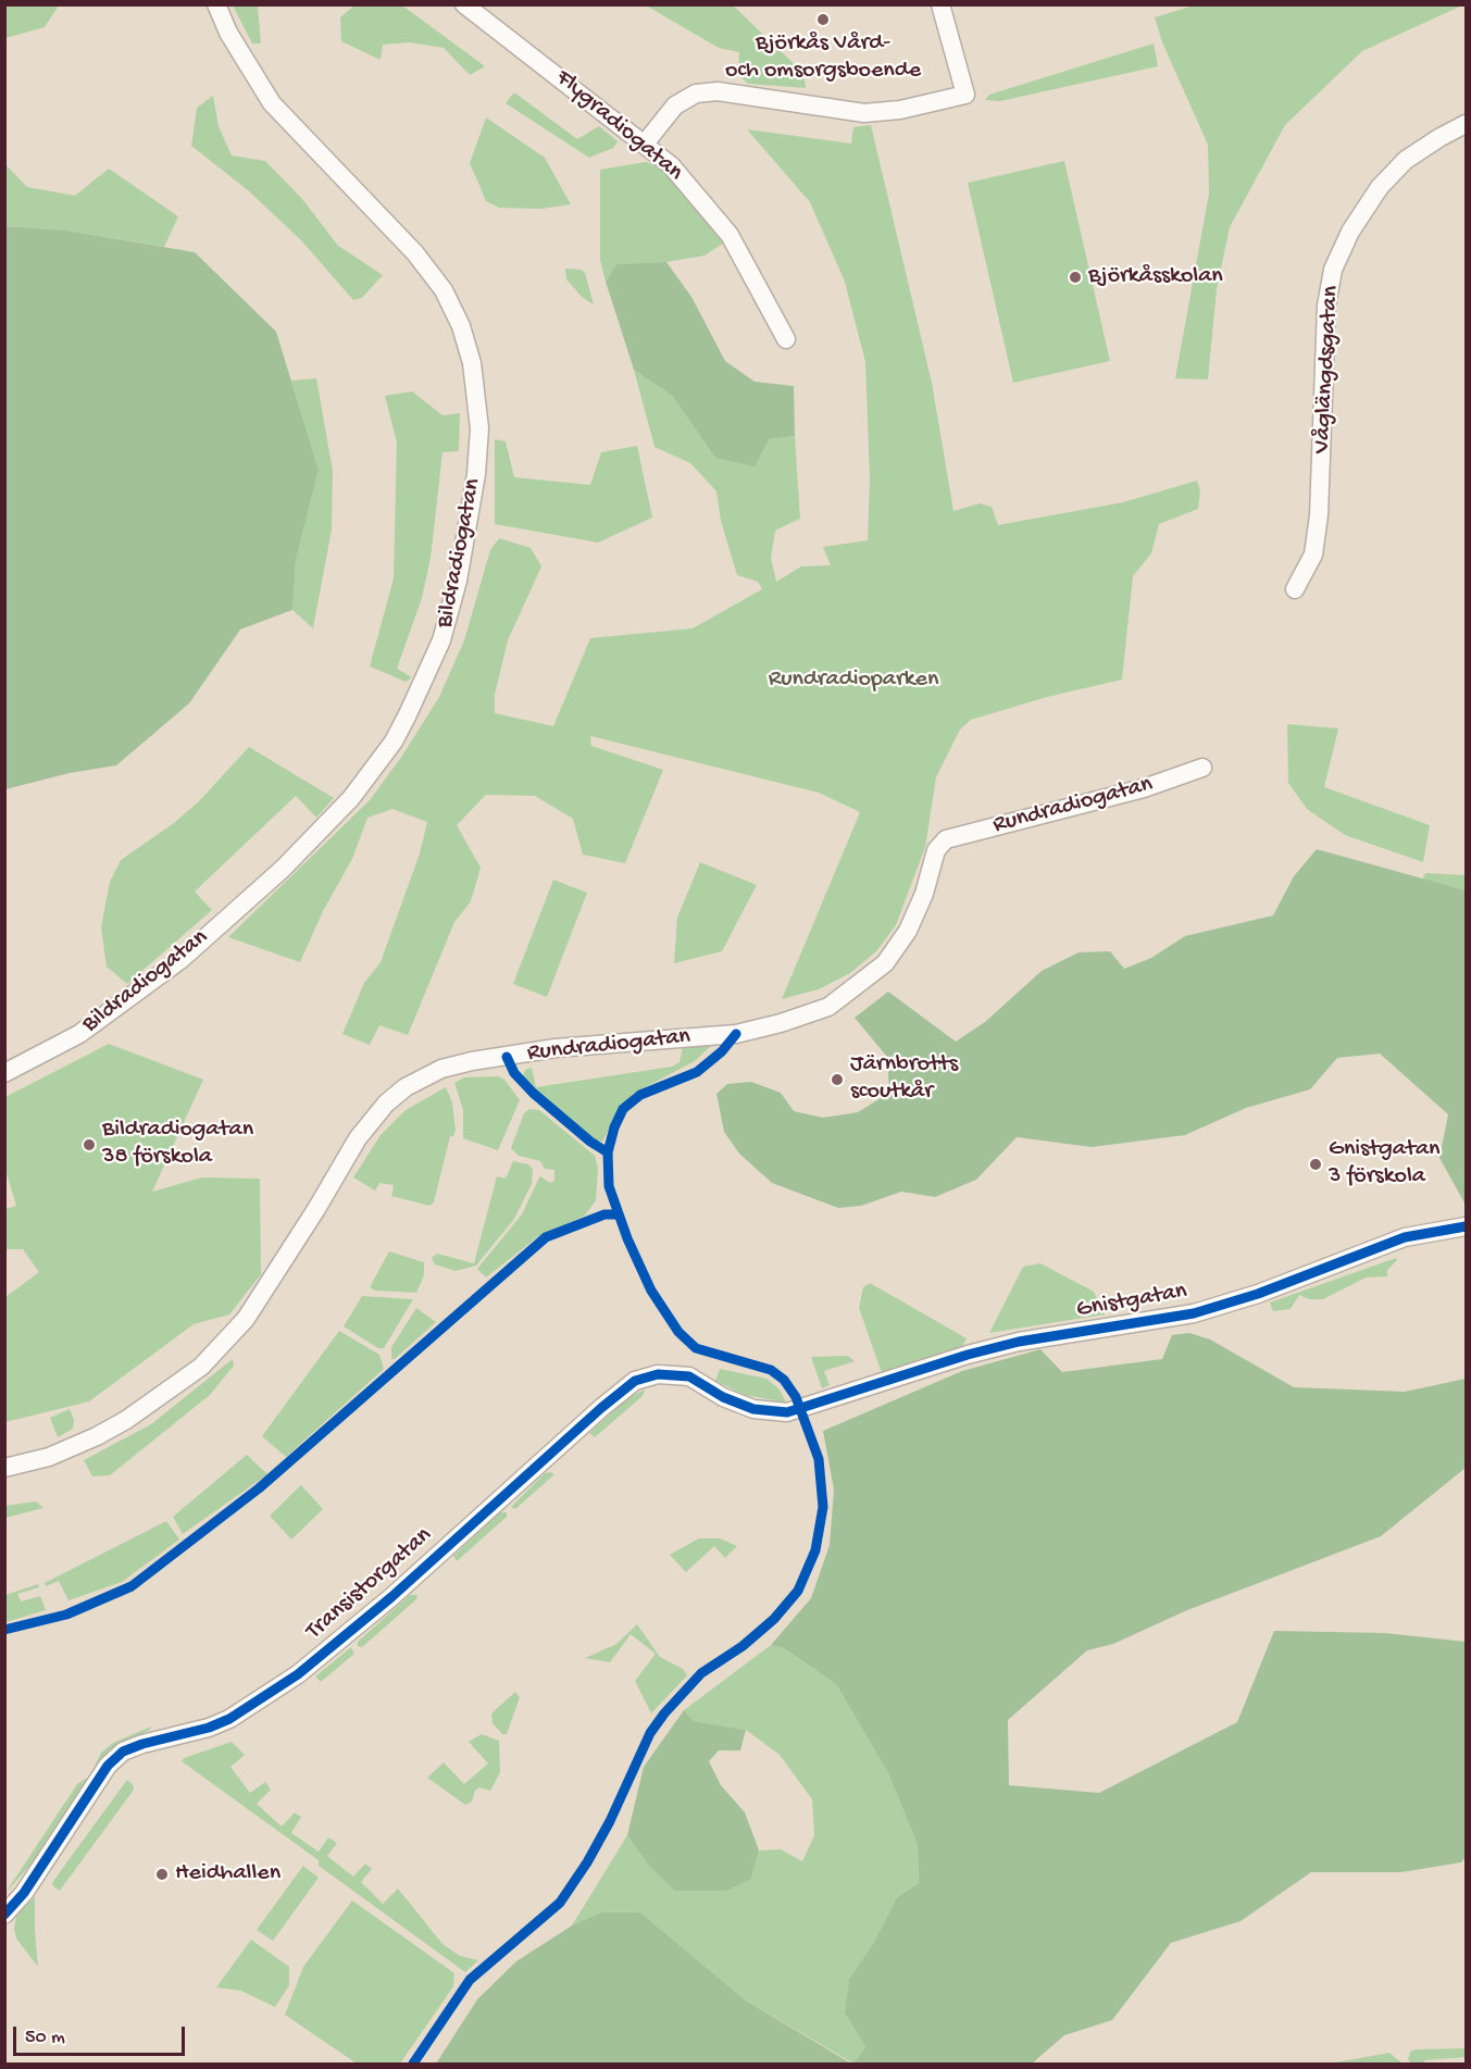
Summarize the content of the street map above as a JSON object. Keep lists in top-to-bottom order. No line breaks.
{"streets":{"street":["Flygradiogatan","Våglängdsgatan","Bildradiogatan","Rundradiogatan","Gnistgatan","Transistorgatan"]},"crossings":[["Gnistgatan","Transistorgatan"]],"parks":["Rundradioparken"],"places":["Björkås Vård- och omsorgsboende","Björkåsskolan","Järnbrotts scoutkår","Bildradiogatan 38 förskola","Gnistgatan 3 förskola","Heidhallen"],"scale_bar":"50 m"}
